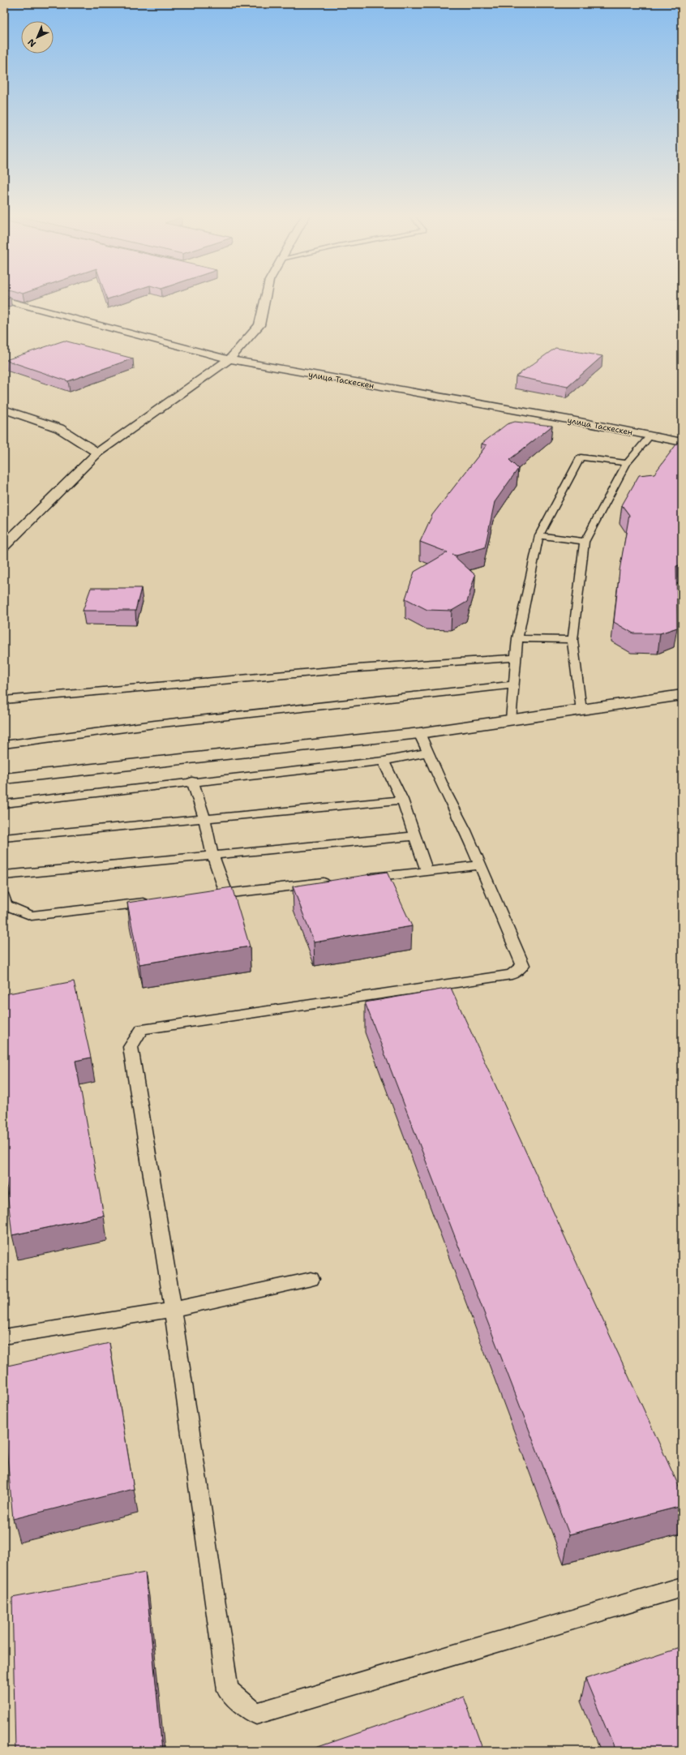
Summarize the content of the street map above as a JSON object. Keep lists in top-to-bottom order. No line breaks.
{"streets":{"street":["улица Таскескен"]},"north":"bottom left"}
